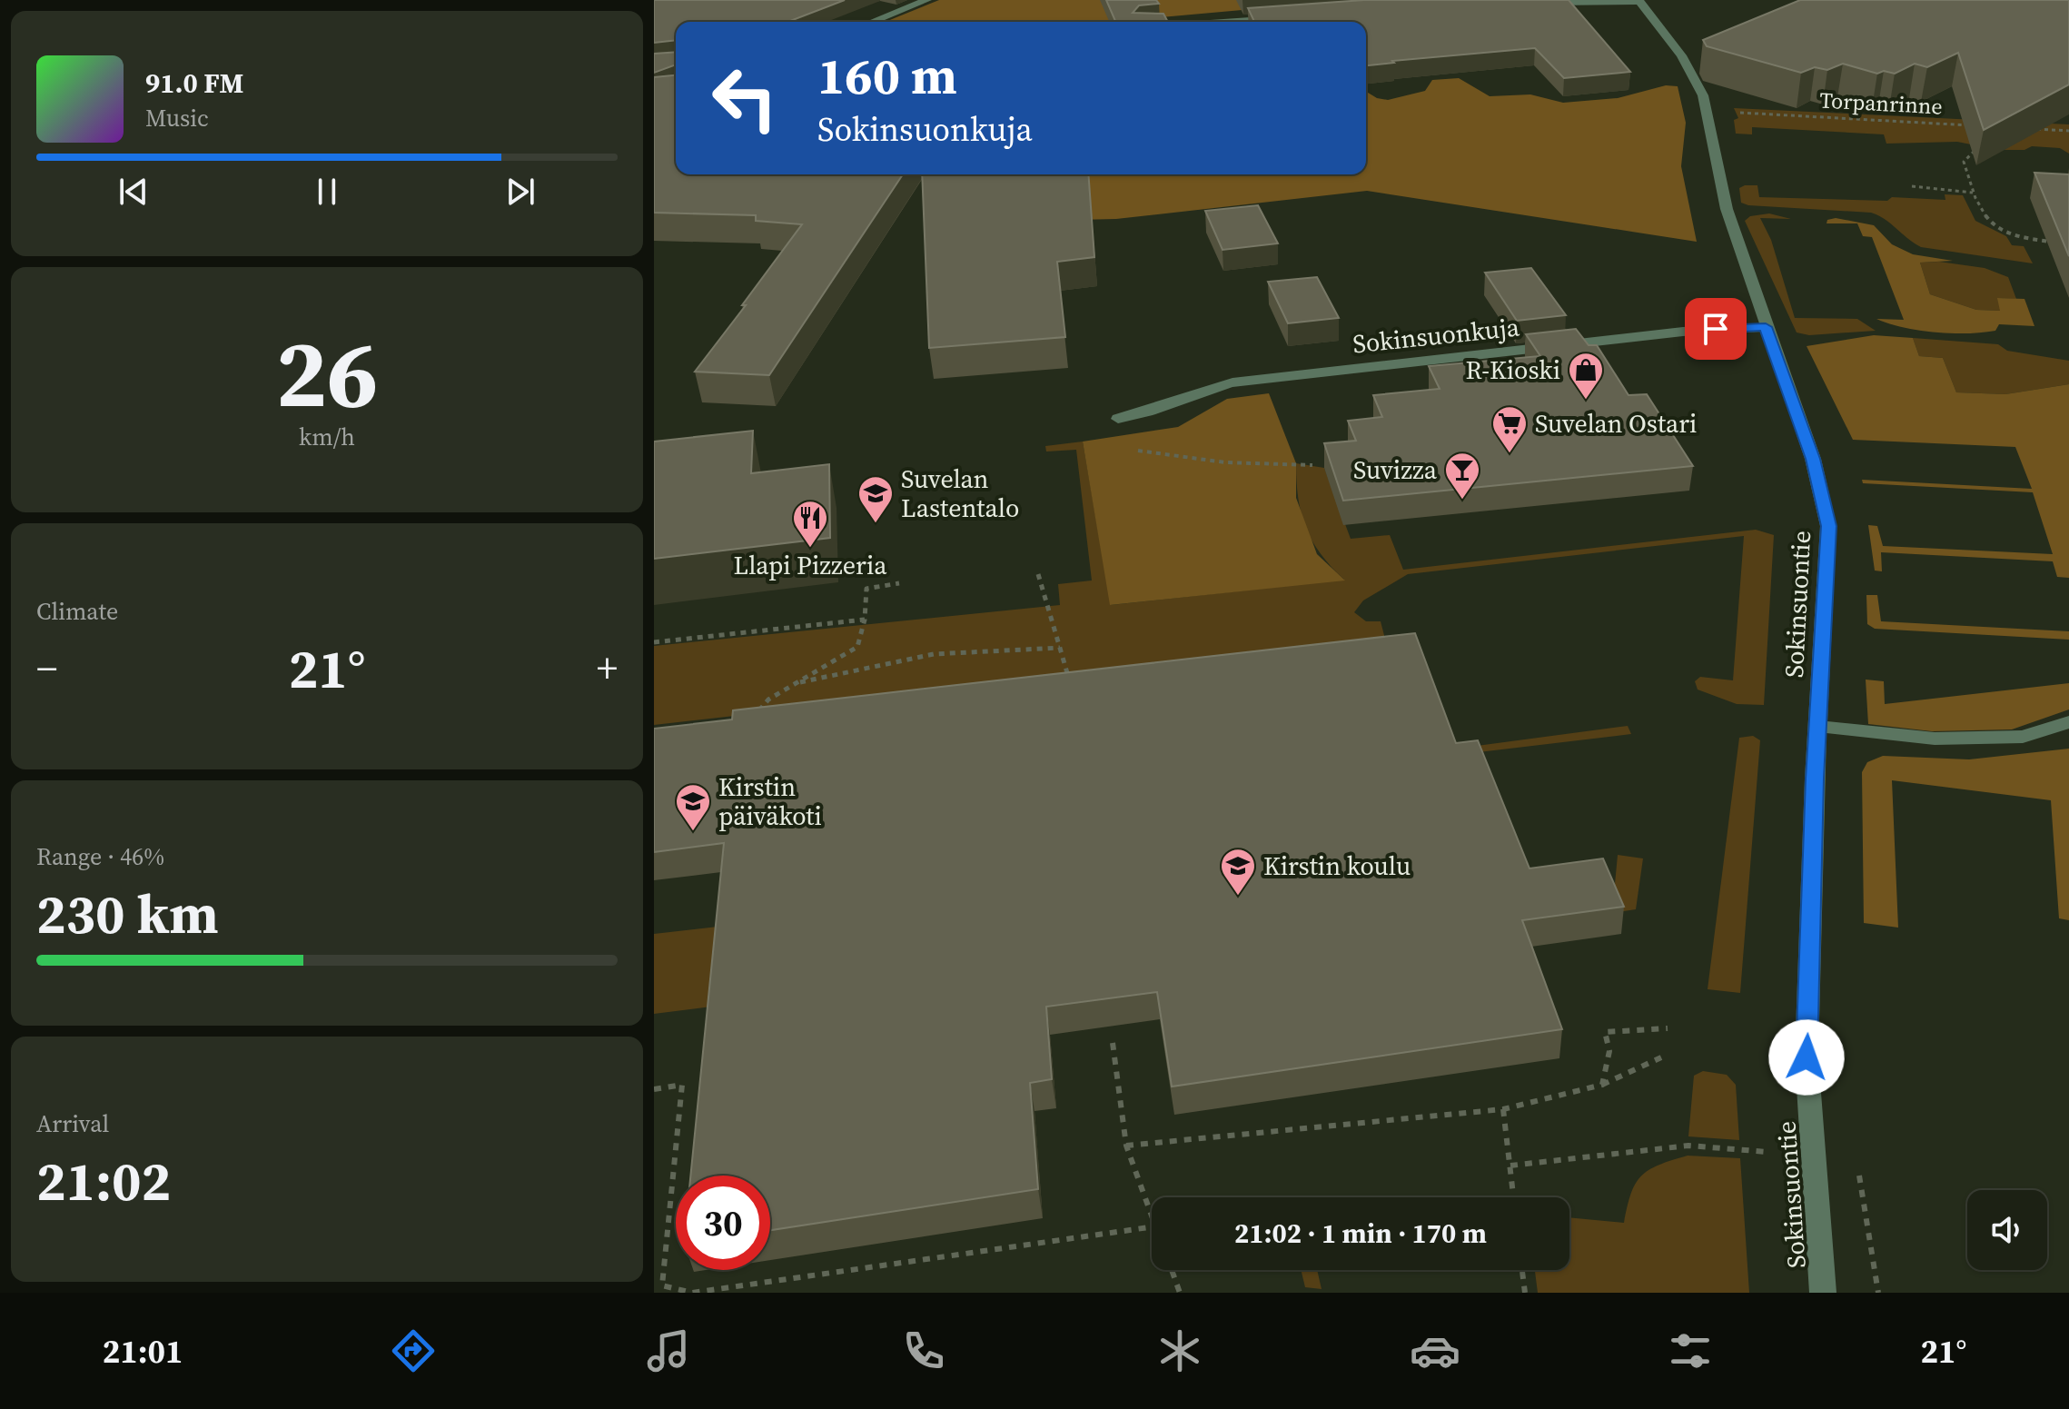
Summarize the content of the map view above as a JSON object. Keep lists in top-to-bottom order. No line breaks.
{"streets":{"street":["Sokinsuonkuja","Sokinsuontie"],"path":["Torpanrinne"]},"crossings":[["Torpanrinne","Sokinsuontie"],["Sokinsuonkuja","Sokinsuontie"]],"places":{"shop":["R-Kioski"],"supermarket":["Suvelan Ostari"],"bar":["Suvizza"],"school or university":["Suvelan Lastentalo","Kirstin päiväkoti","Kirstin koulu"],"restaurant":["Llapi Pizzeria"]},"page":{"turn":["160 m","Sokinsuonkuja"],"song":["91.0 FM","Music"],"tile":[["26","km/h"],"Climate",["Range · 46%","230 km"],["Arrival","21:02"]],"heat":["−","21°","+"],"limit":"30","trip":"21:02 · 1 min · 170 m","tabs":["21:01","21°"]}}
